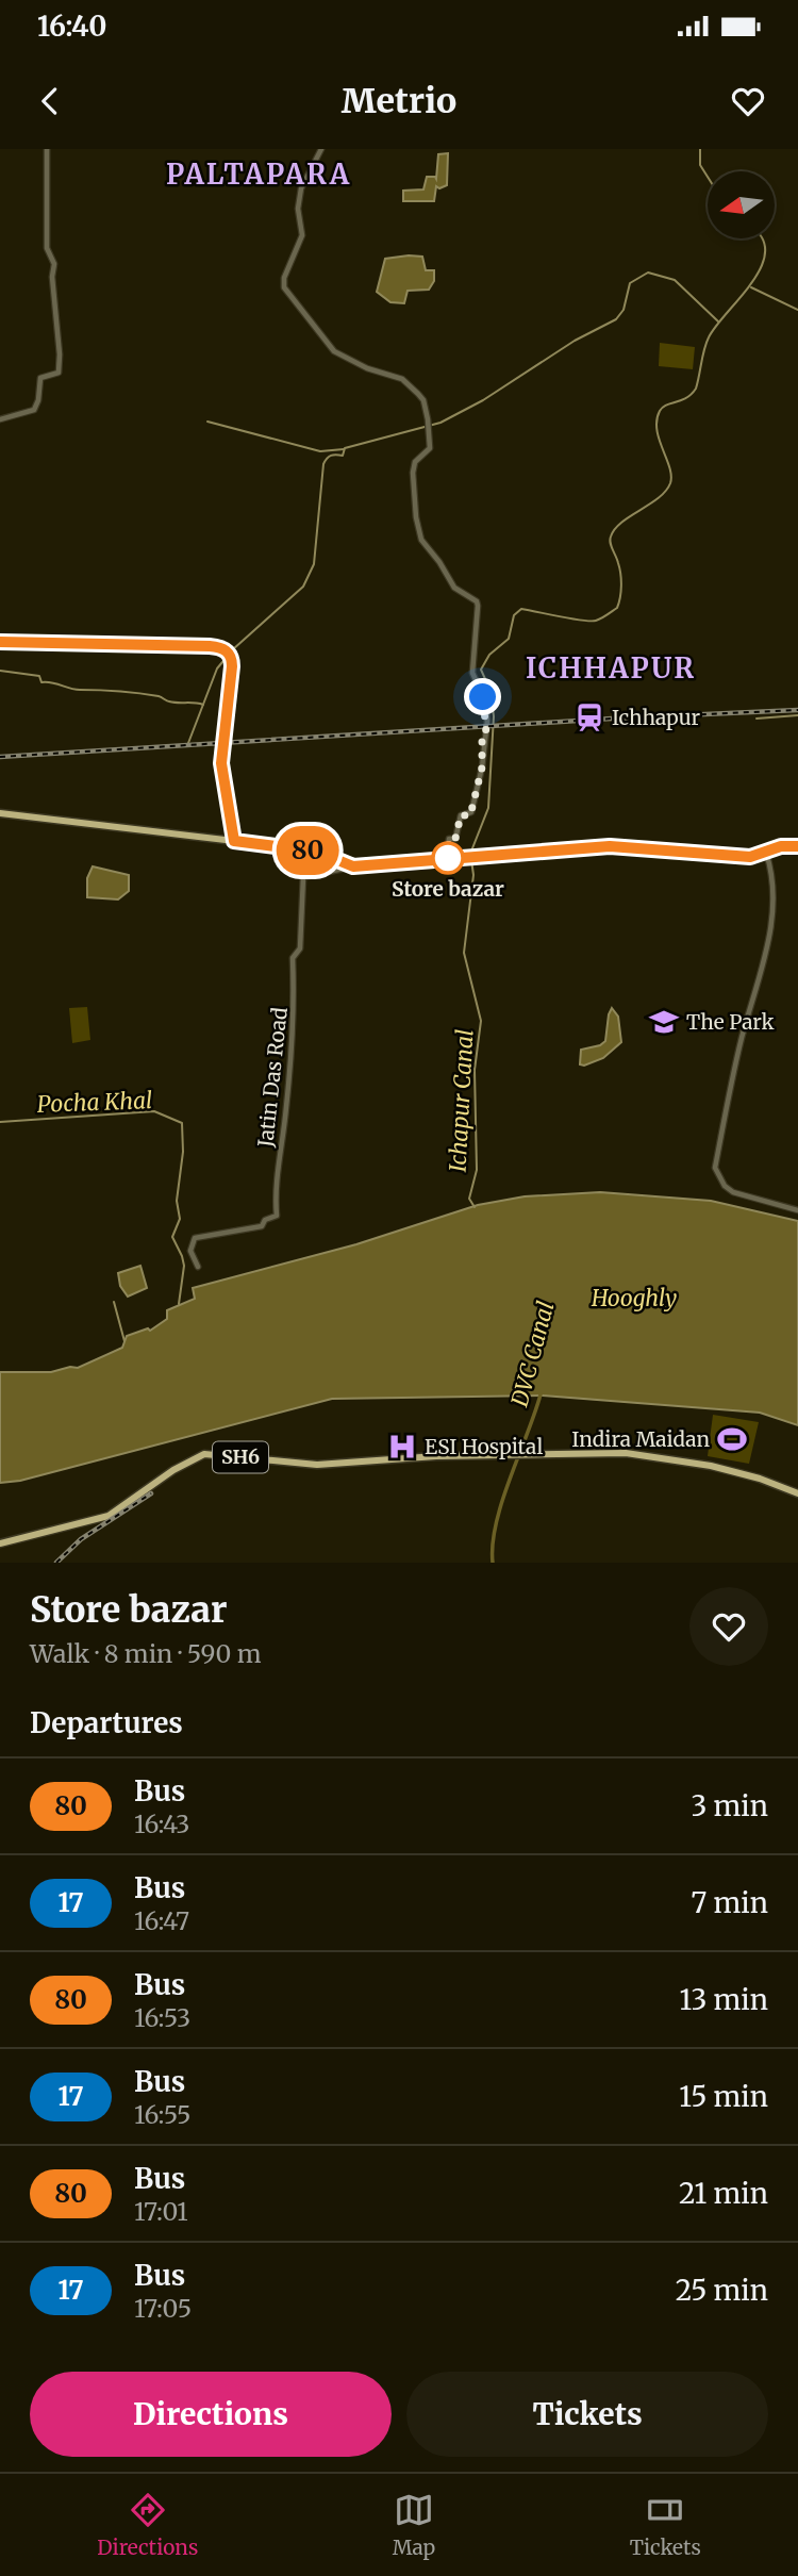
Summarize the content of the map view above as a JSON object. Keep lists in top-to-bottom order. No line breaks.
{"streets":{"main road":["SH6"],"street":["Jatin Das Road"]},"districts":["PALTAPARA","ICHHAPUR"],"water":["Ichapur Canal","Pocha Khal","Hooghly","DVC Canal"],"places":{"station":["Ichhapur"],"other":["Store bazar"],"school or university":["The Park"],"sports":["Indira Maidan"],"hospital":["ESI Hospital"]},"lines":["bus line 80"],"north":"left","page":{"status":"16:40","header":"Metrio","on_map":"80","heading":[["Store bazar","Walk · 8 min · 590 m"],"Departures"],"list":[{"mark":"80","name":"Bus","note":"16:43","value":"3 min"},{"mark":"17","name":"Bus","note":"16:47","value":"7 min"},{"mark":"80","name":"Bus","note":"16:53","value":"13 min"},{"mark":"17","name":"Bus","note":"16:55","value":"15 min"},{"mark":"80","name":"Bus","note":"17:01","value":"21 min"},{"mark":"17","name":"Bus","note":"17:05","value":"25 min"}],"buttons":["Directions","Tickets"],"tabs":["Directions","Map","Tickets"]}}
